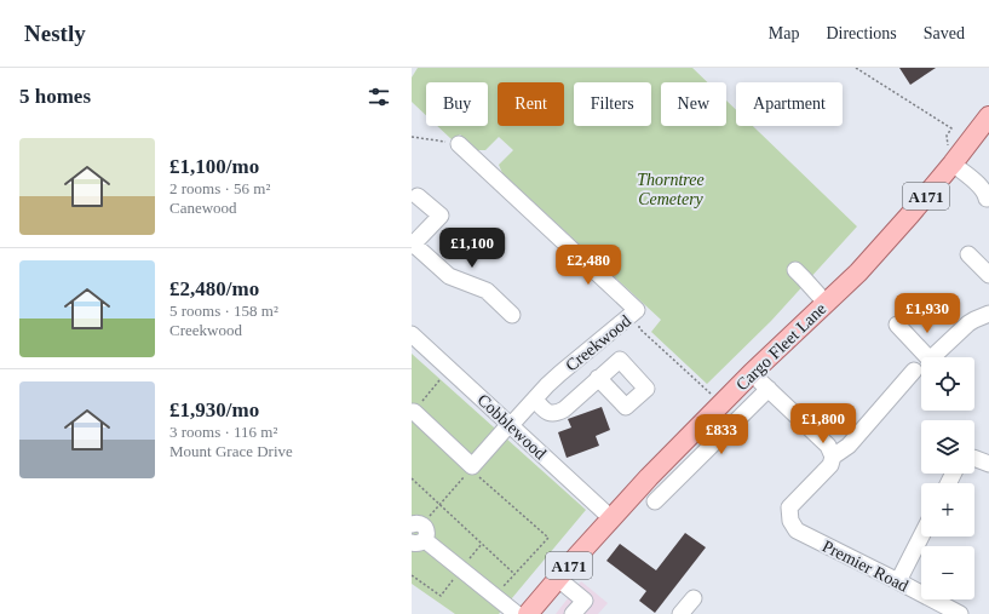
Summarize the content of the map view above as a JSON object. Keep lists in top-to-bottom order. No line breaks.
{"streets":{"main road":["A171","Cargo Fleet Lane"],"street":["Creekwood","Cobblewood","Premier Road"]},"crossings":[["Creekwood","Cobblewood"],["Cargo Fleet Lane","Cobblewood"]],"parks":["Thorntree Cemetery"],"page":{"header":"Nestly","nav":["Map","Directions","Saved"],"heading":"5 homes","chip":["Buy","Rent","Filters","New","Apartment"],"list":[{"name":"£1,100/mo","note":"2 rooms · 56 m² · Canewood"},{"name":"£2,480/mo","note":"5 rooms · 158 m² · Creekwood"},{"name":"£1,930/mo","note":"3 rooms · 116 m² · Mount Grace Drive"}],"price":["£1,100","£2,480","£1,930","£1,800","£833"],"map_buttons":["+","−"]}}
